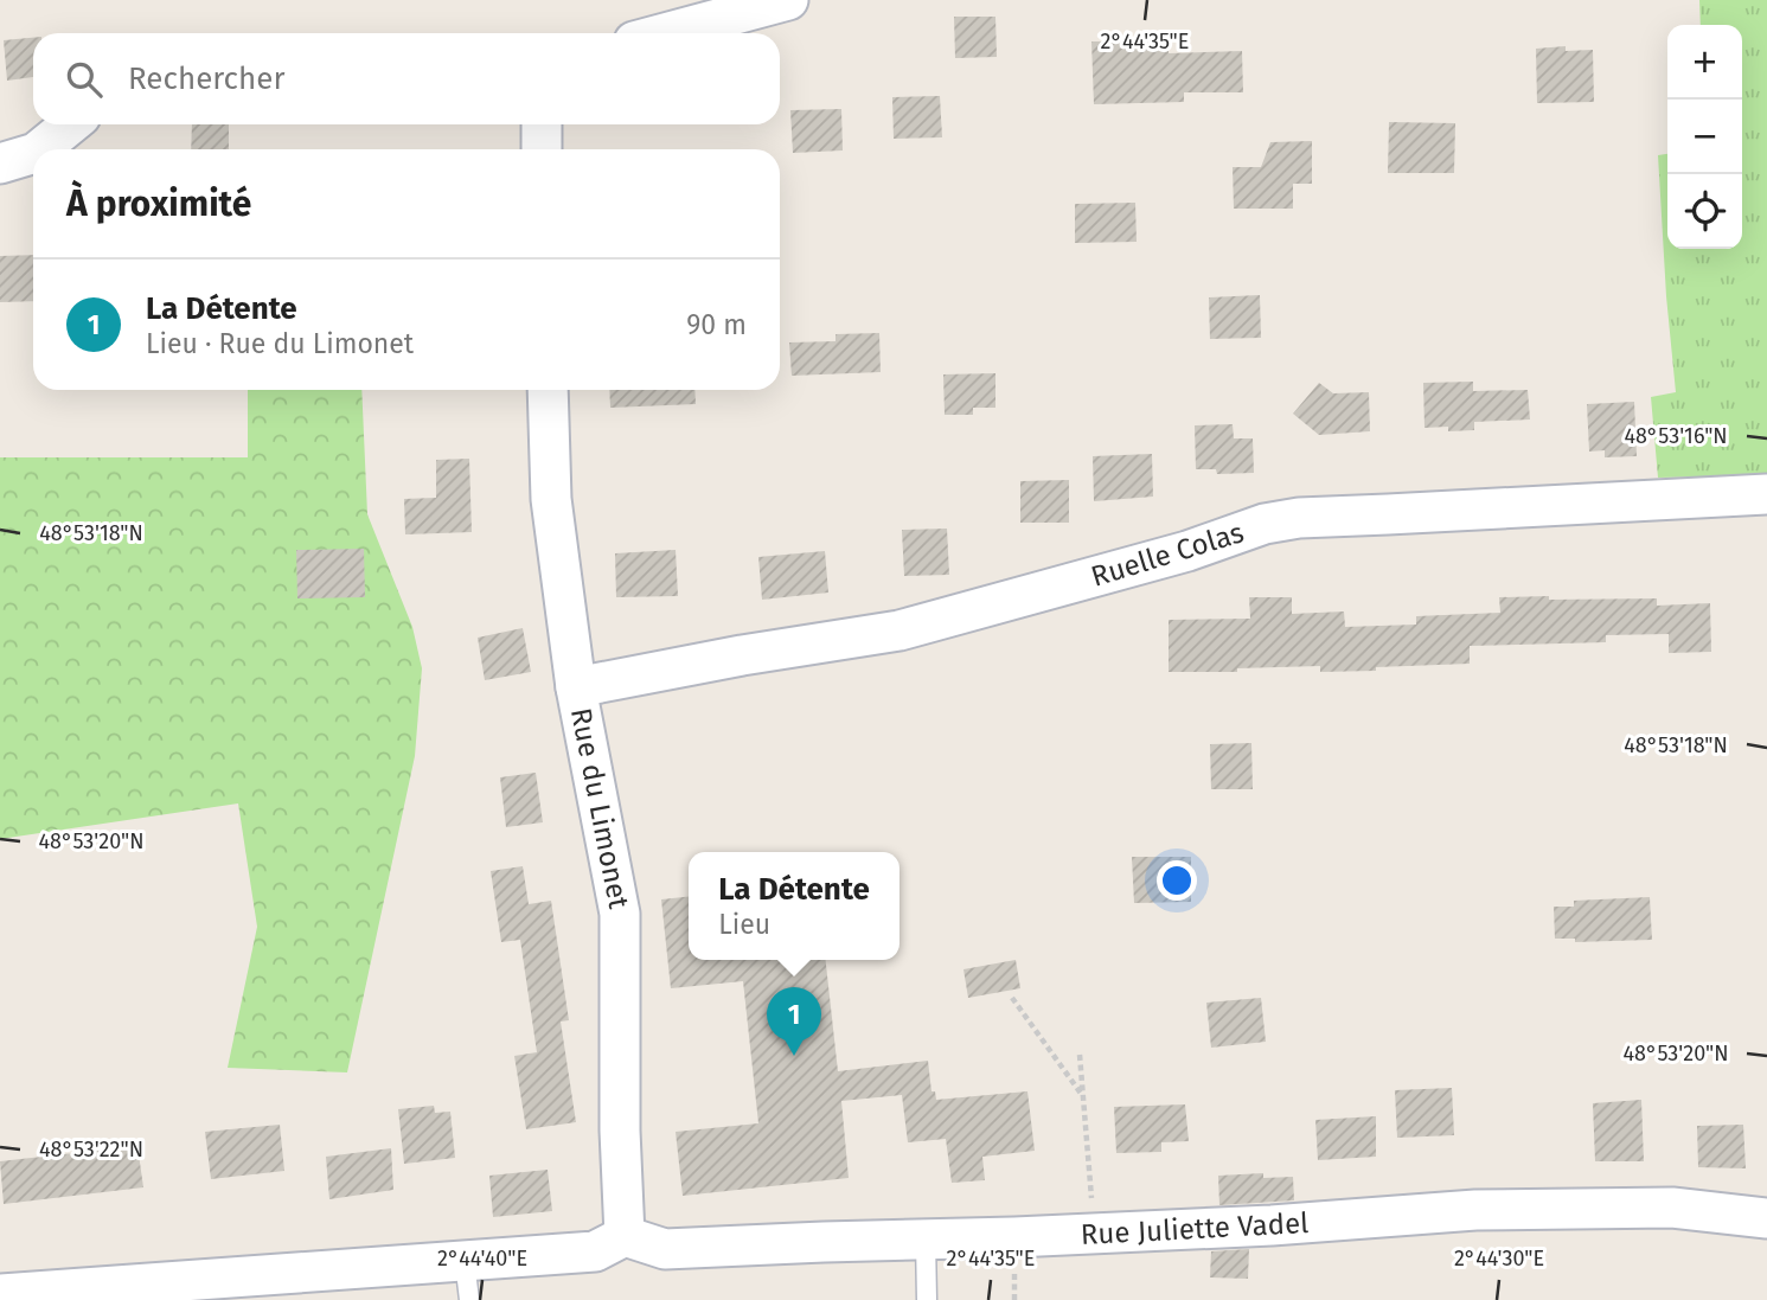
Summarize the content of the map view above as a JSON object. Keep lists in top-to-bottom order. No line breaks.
{"streets":{"street":["Ruelle Colas","Rue du Limonet","Rue Juliette Vadel"]},"crossings":[["Ruelle Colas","Rue du Limonet"],["Rue du Limonet","Rue Juliette Vadel"]],"page":{"map_buttons":["+","−"],"search":"Rechercher","heading":"À proximité","list":[{"mark":"1","name":"La Détente","note":"Lieu · Rue du Limonet","value":"90 m"}],"popup":["La Détente","Lieu"],"pins":"1"},"coordinates":["2°44'35\"E","48°53'16\"N","48°53'18\"N","48°53'20\"N","48°53'22\"N","2°44'40\"E","2°44'30\"E"]}
